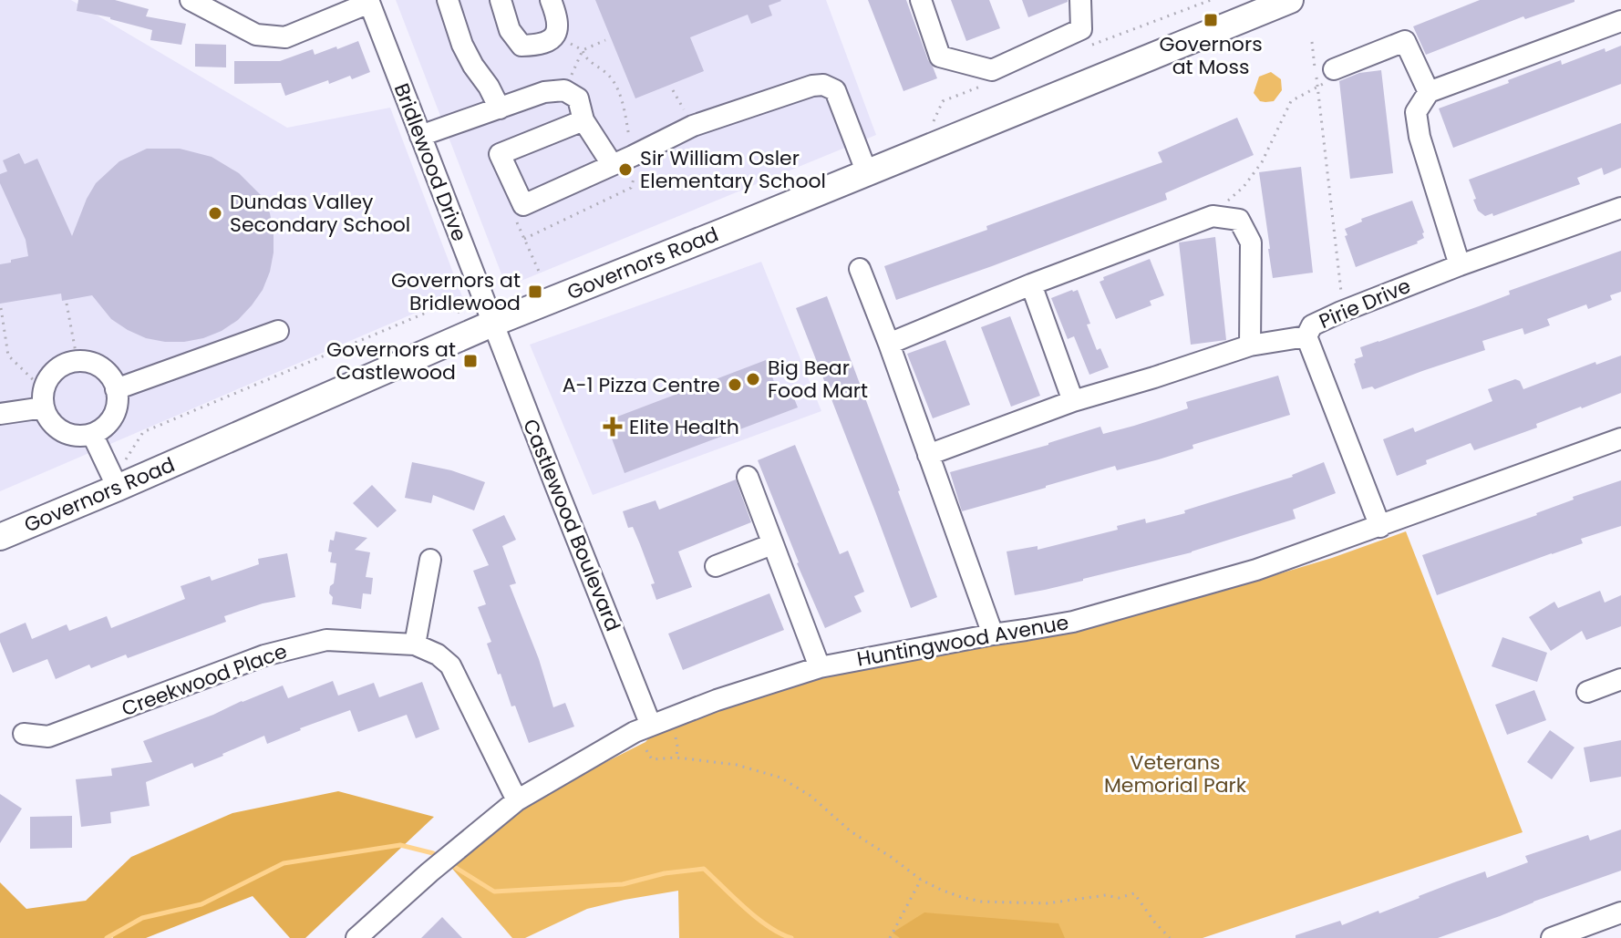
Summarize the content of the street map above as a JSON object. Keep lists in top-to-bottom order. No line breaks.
{"streets":{"main road":["Governors Road"],"street":["Bridlewood Drive","Pirie Drive","Castlewood Boulevard","Huntingwood Avenue","Creekwood Place"]},"crossings":[["Bridlewood Drive","Governors Road"],["Bridlewood Drive","Castlewood Boulevard"],["Governors Road","Castlewood Boulevard"],["Pirie Drive","Huntingwood Avenue"],["Castlewood Boulevard","Huntingwood Avenue"],["Huntingwood Avenue","Creekwood Place"]],"parks":["Veterans Memorial Park"],"places":{"transit":["Governors at Moss","Governors at Bridlewood","Governors at Castlewood"],"other":["Sir William Osler Elementary School","Dundas Valley Secondary School","Big Bear Food Mart","A-1 Pizza Centre"],"health":["Elite Health"]}}
